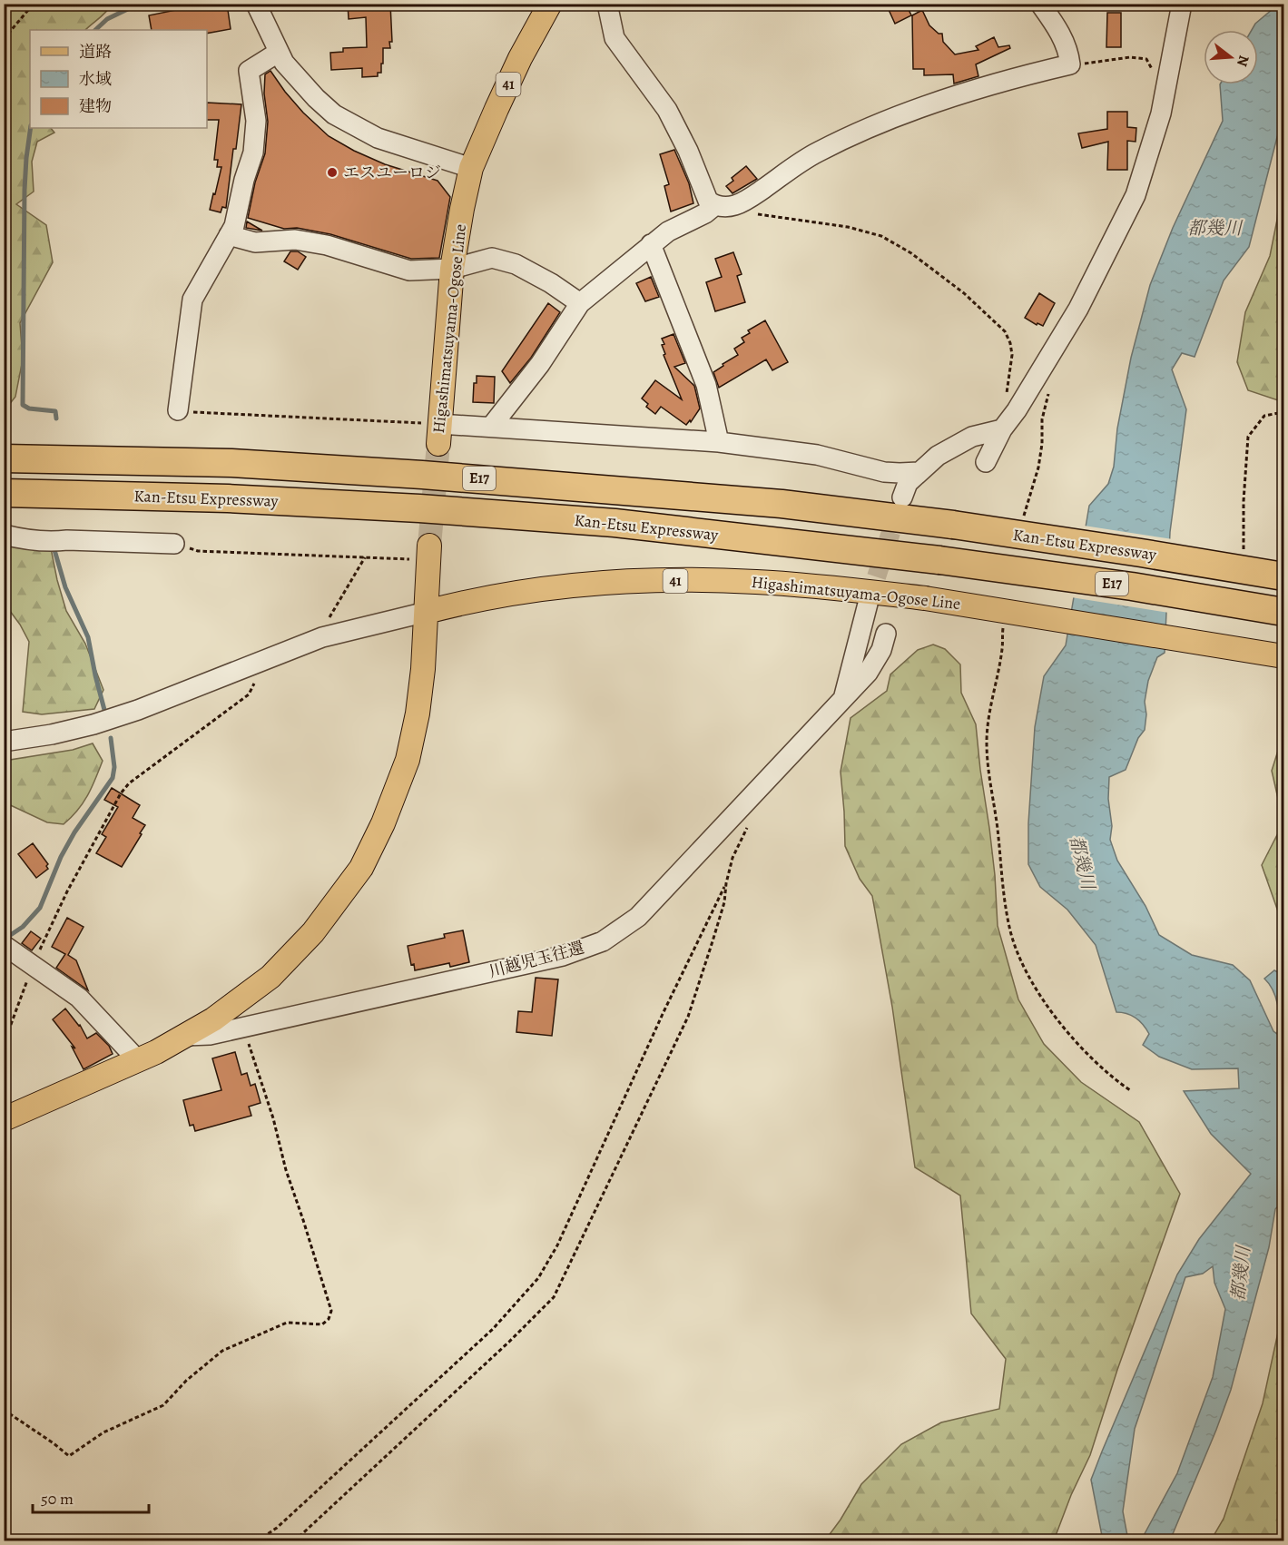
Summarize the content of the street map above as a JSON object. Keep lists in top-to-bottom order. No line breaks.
{"streets":{"highway":["E17","Kan-Etsu Expressway"],"main road":["41","Higashimatsuyama-Ogose Line"],"street":["川越児玉往還"]},"water":["都幾川"],"places":["エスユーロジ"],"legend":["道路","水域","建物"],"scale_bar":"50 m","north":"right"}
